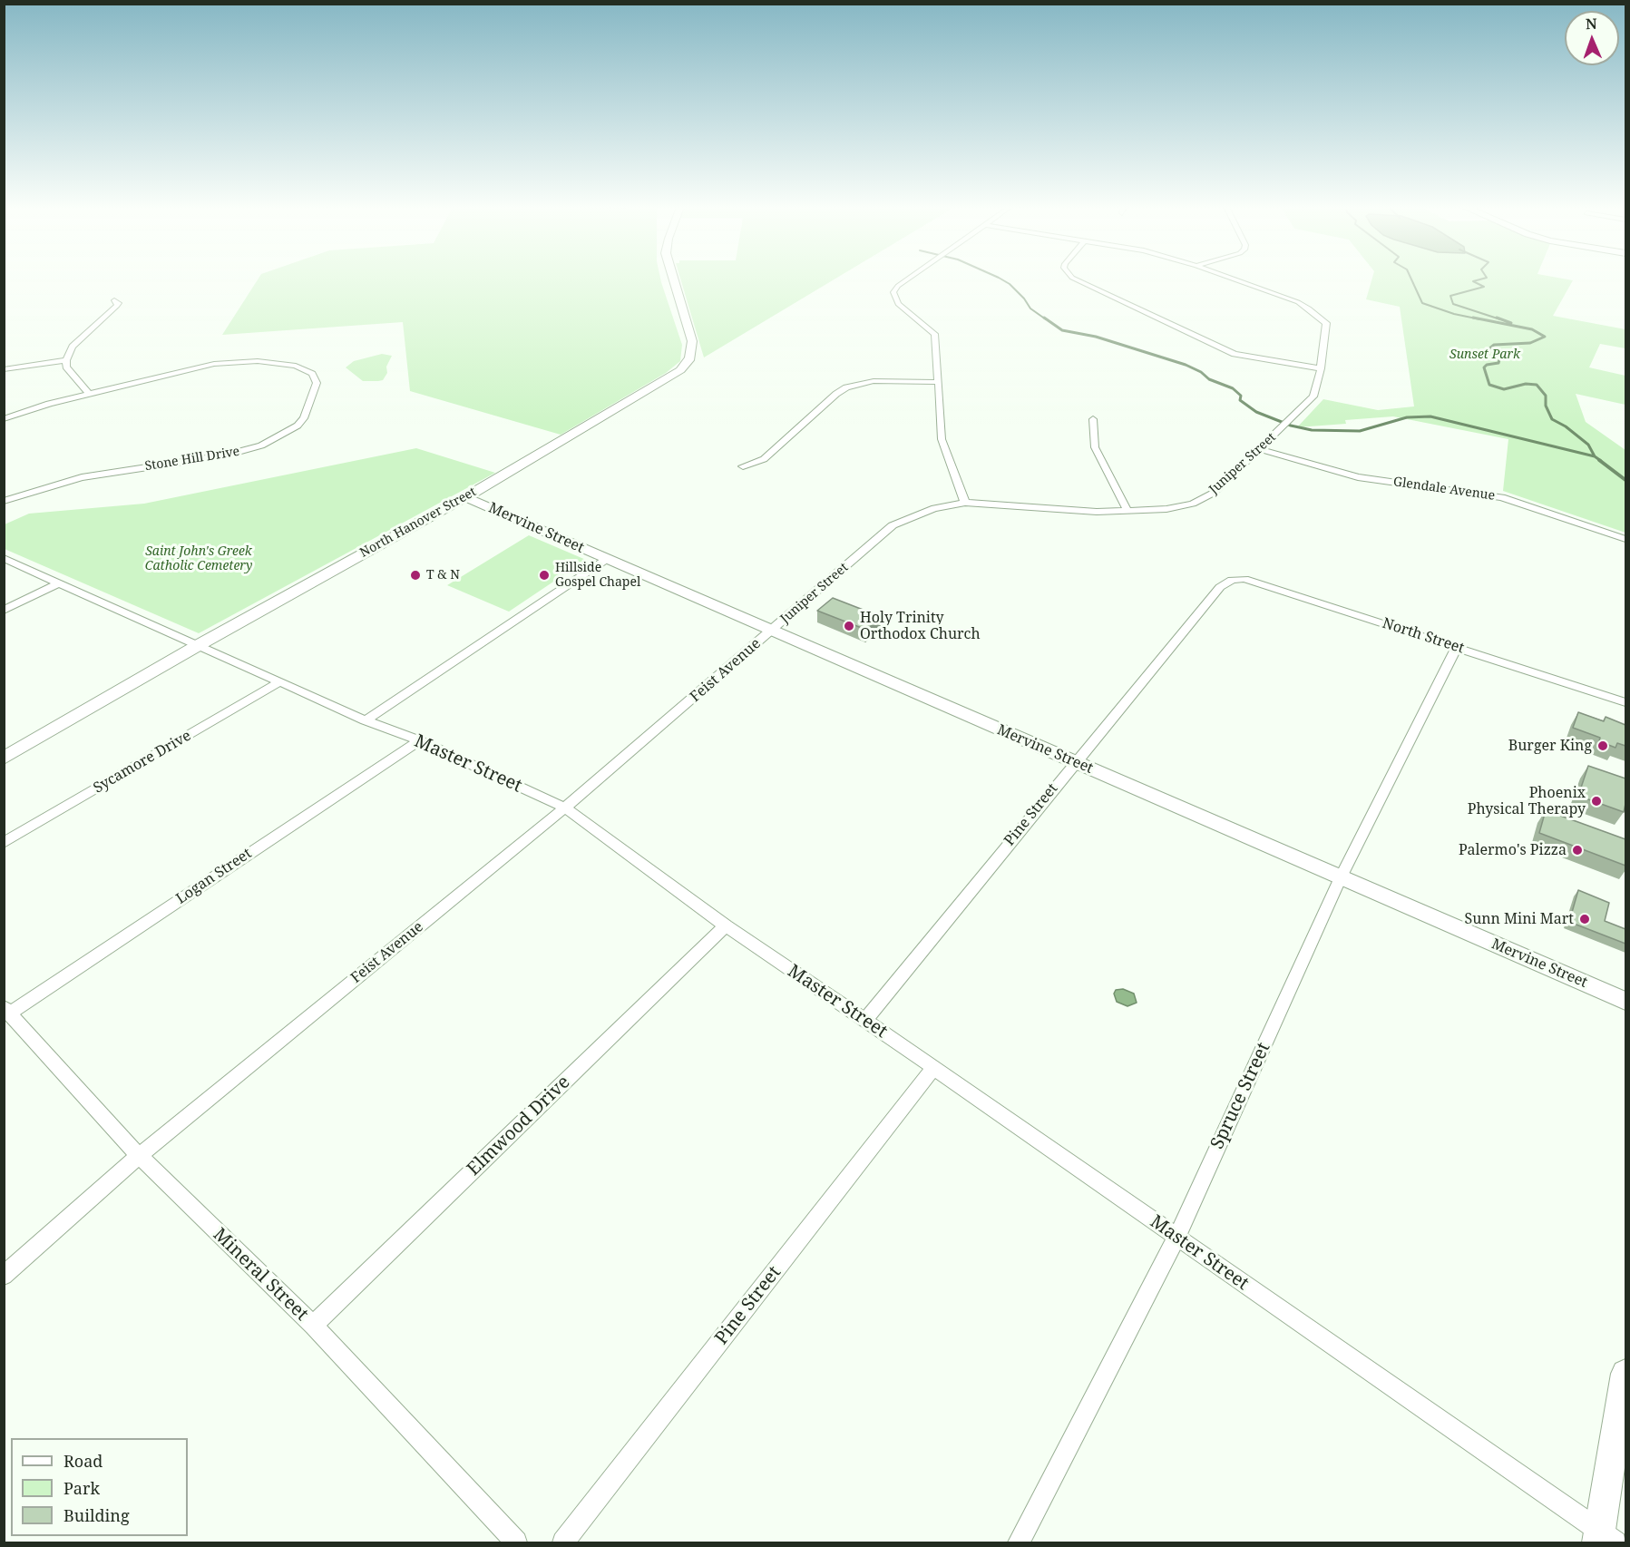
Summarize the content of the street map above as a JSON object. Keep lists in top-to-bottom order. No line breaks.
{"streets":{"street":["Stone Hill Drive","Juniper Street","Glendale Avenue","North Hanover Street","Mervine Street","North Street","Feist Avenue","Sycamore Drive","Master Street","Pine Street","Logan Street","Spruce Street","Elmwood Drive","Mineral Street"]},"crossings":[["Juniper Street","Glendale Avenue"],["Juniper Street","Mervine Street"],["Juniper Street","Feist Avenue"],["North Hanover Street","Mervine Street"],["North Hanover Street","Master Street"],["Mervine Street","Feist Avenue"],["Mervine Street","Pine Street"],["Mervine Street","Spruce Street"],["North Street","Pine Street"],["North Street","Spruce Street"],["Feist Avenue","Master Street"],["Feist Avenue","Mineral Street"],["Sycamore Drive","Master Street"],["Master Street","Pine Street"],["Master Street","Logan Street"],["Master Street","Spruce Street"],["Master Street","Elmwood Drive"],["Logan Street","Mineral Street"],["Elmwood Drive","Mineral Street"]],"parks":["Sunset Park","Saint John's Greek Catholic Cemetery"],"places":["T & N","Hillside Gospel Chapel","Holy Trinity Orthodox Church","Burger King","Phoenix Physical Therapy","Palermo's Pizza","Sunn Mini Mart"],"legend":["Road","Park","Building"],"north":"top"}
